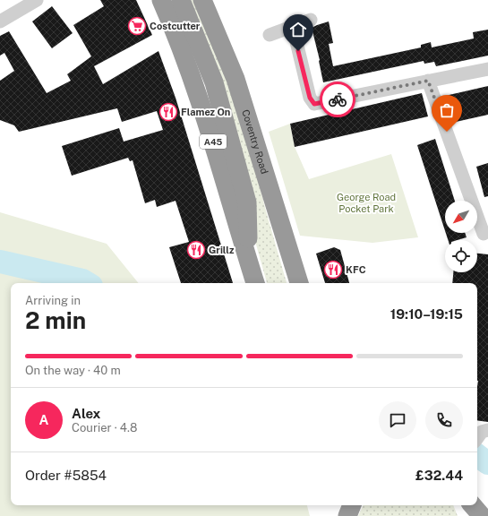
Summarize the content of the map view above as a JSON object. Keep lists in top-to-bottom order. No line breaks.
{"streets":{"highway":["A45","Coventry Road"]},"parks":["George Road Pocket Park"],"places":{"supermarket":["Costcutter"],"restaurant":["Flamez On","Grillz","KFC"]},"north":"bottom left","page":{"heading":["2 min","Arriving in","19:10–19:15"],"panel":["Alex","Courier · 4.8","Order #5854","£32.44"],"bar":"On the way · 40 m","round":"A"}}
